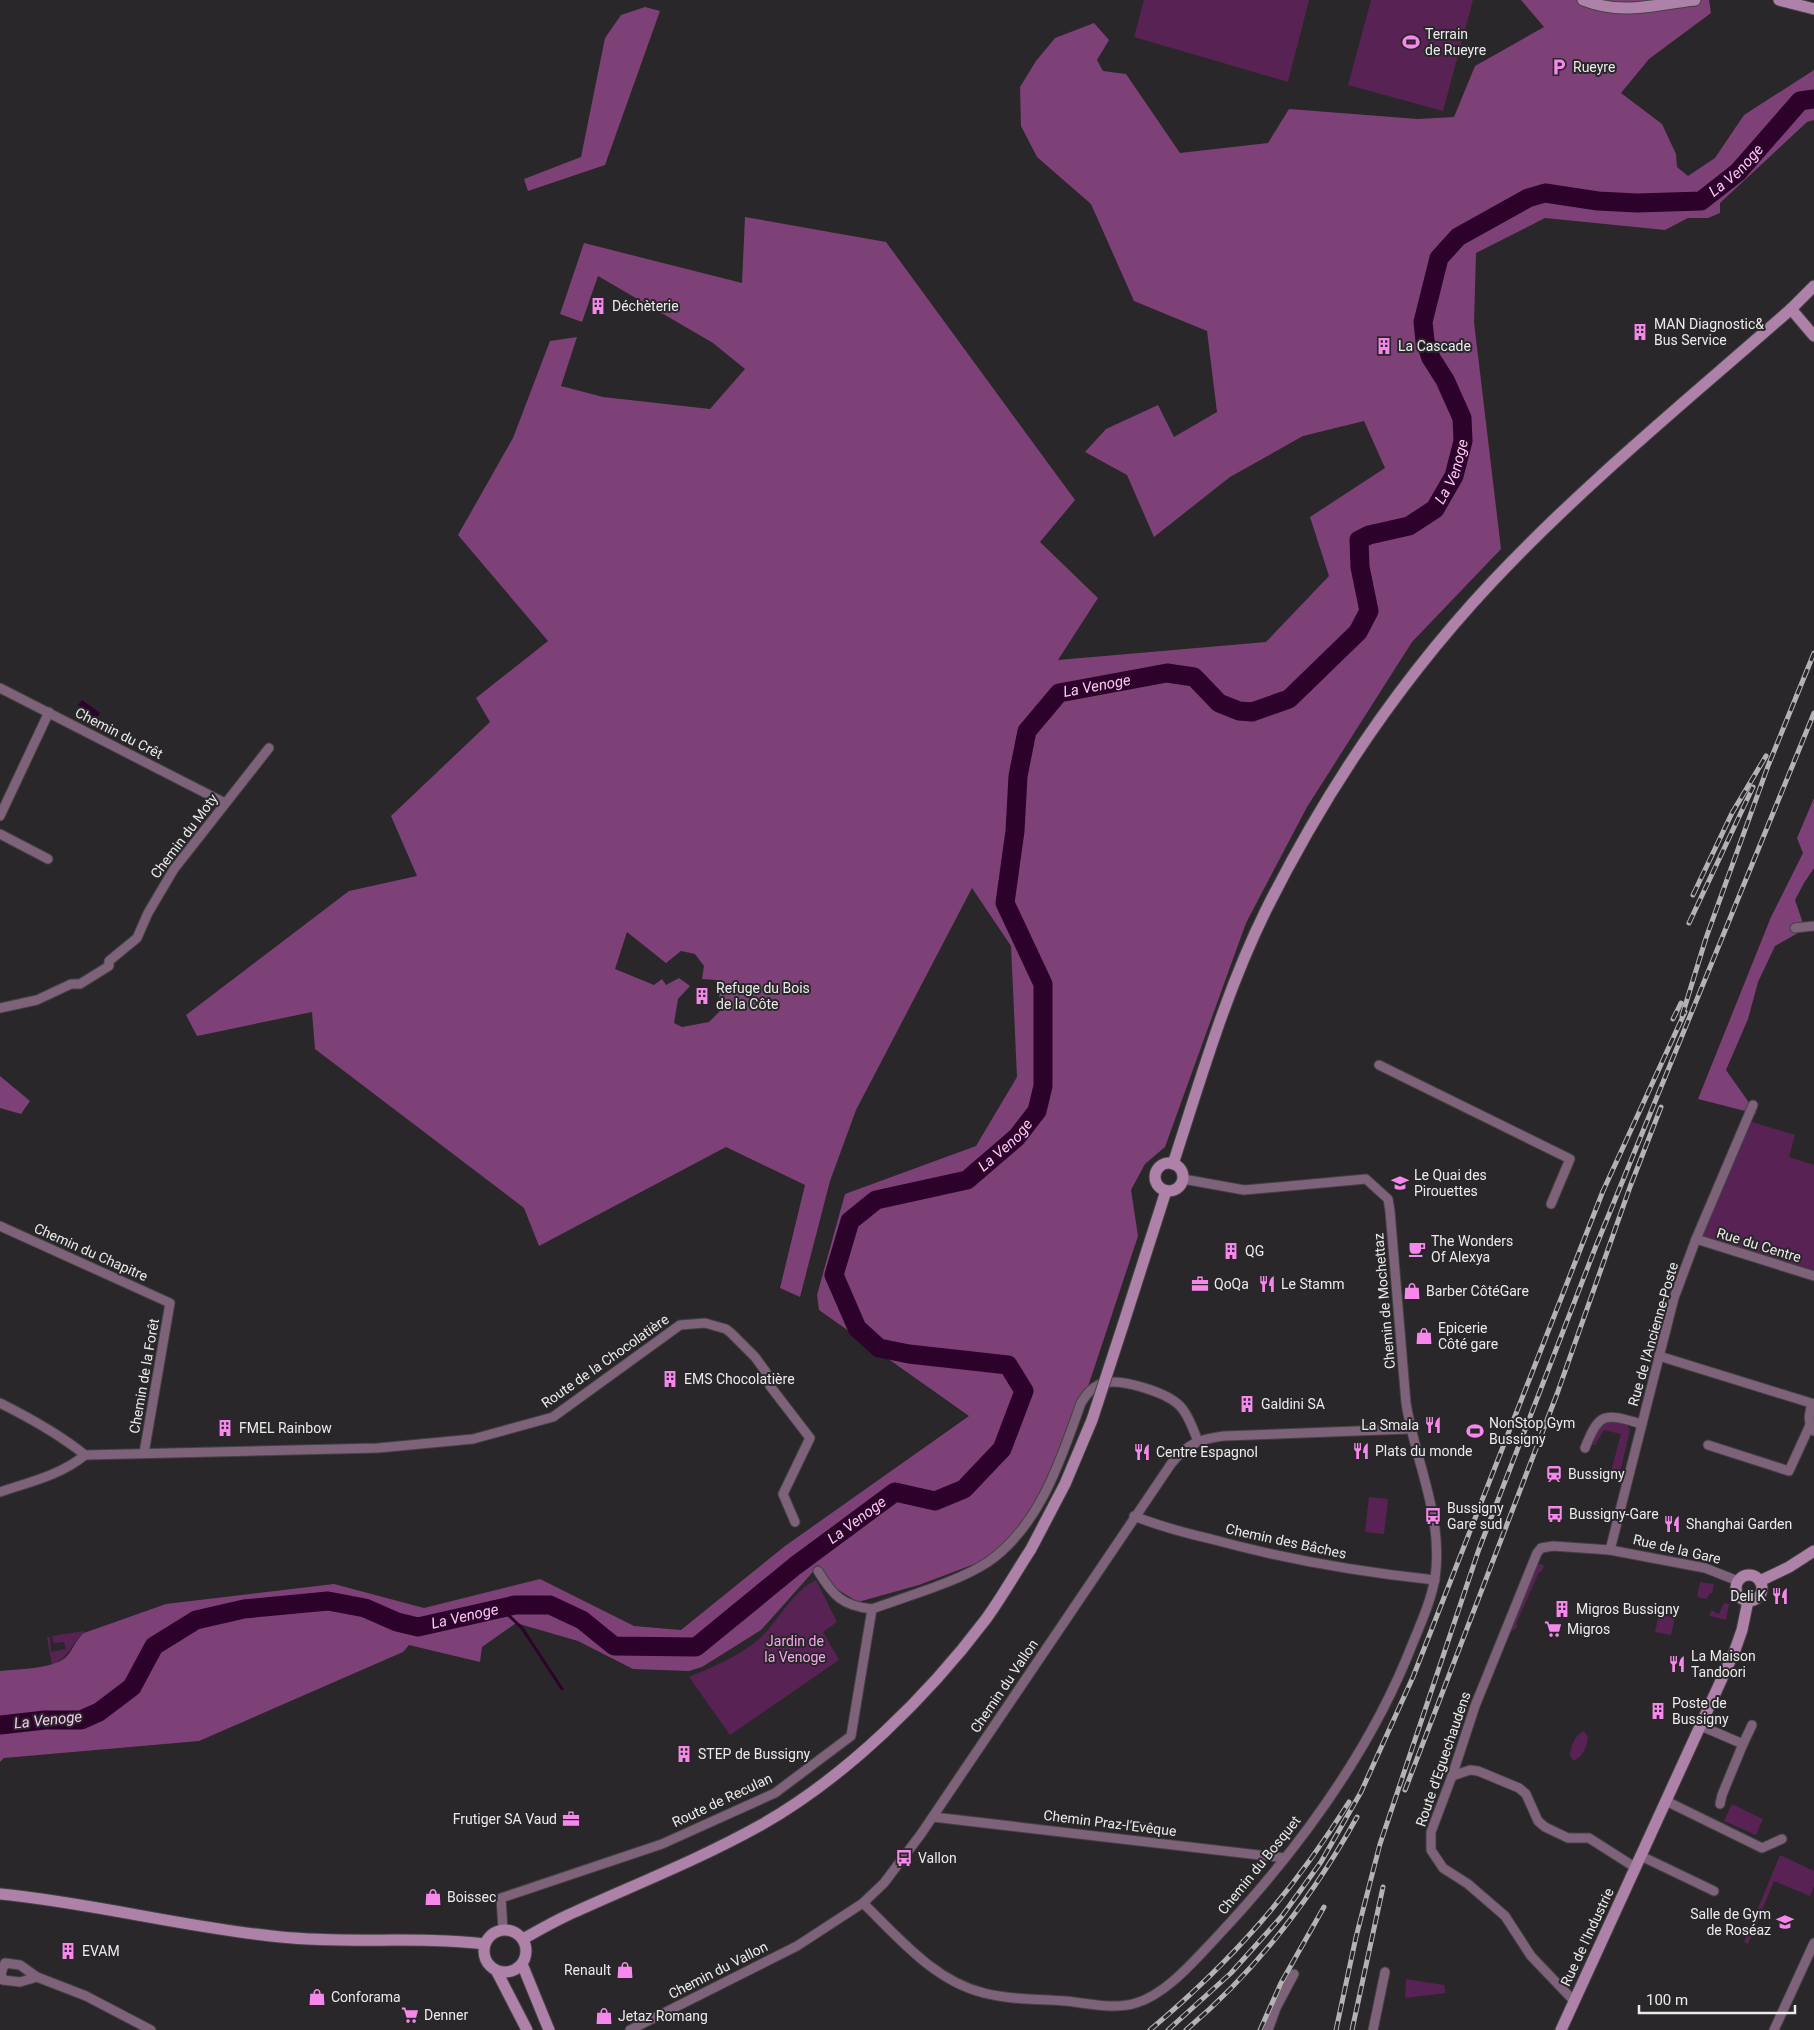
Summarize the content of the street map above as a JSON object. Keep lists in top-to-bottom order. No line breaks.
{"streets":{"main road":["Rue de l'Industrie"],"street":["Chemin du Crêt","Chemin du Moty","Rue du Centre","Chemin du Chapitre","Chemin de Mochettaz","Rue de l'Ancienne-Poste","Route de la Chocolatière","Chemin de la Forêt","Chemin des Bâches","Rue de la Gare","Chemin du Vallon","Route d'Eguechaudens","Route de Reculan","Chemin Praz-l'Evêque","Chemin du Bosquet"]},"crossings":[["Chemin du Crêt","Chemin du Moty"],["Rue du Centre","Rue de l'Ancienne-Poste"],["Chemin du Chapitre","Chemin de la Forêt"],["Chemin de Mochettaz","Chemin du Vallon"],["Chemin de Mochettaz","Chemin du Bosquet"],["Rue de l'Ancienne-Poste","Rue de la Gare"],["Rue de l'Ancienne-Poste","Route d'Eguechaudens"],["Route de la Chocolatière","Chemin de la Forêt"],["Chemin des Bâches","Chemin du Vallon"],["Chemin des Bâches","Chemin du Bosquet"],["Rue de la Gare","Route d'Eguechaudens"],["Rue de la Gare","Rue de l'Industrie"],["Chemin du Vallon","Chemin Praz-l'Evêque"],["Chemin du Vallon","Chemin du Bosquet"],["Route d'Eguechaudens","Rue de l'Industrie"],["Chemin Praz-l'Evêque","Chemin du Bosquet"]],"water":["La Venoge"],"parks":["Jardin de la Venoge"],"places":{"sports":["Terrain de Rueyre","NonStop Gym Bussigny"],"parking":["Rueyre"],"building":["Déchèterie","MAN Diagnostic& Bus Service","La Cascade","Refuge du Bois de la Côte","QG","EMS Chocolatière","Galdini SA","FMEL Rainbow","Migros Bussigny","Poste de Bussigny","STEP de Bussigny","EVAM"],"school or university":["Le Quai des Pirouettes","Salle de Gym de Roséaz"],"cafe":["The Wonders Of Alexya"],"office":["QoQa","Frutiger SA Vaud"],"restaurant":["Le Stamm","La Smala","Plats du monde","Centre Espagnol","Shanghai Garden","Deli K","La Maison Tandoori"],"shop":["Barber CôtéGare","Epicerie Côté gare","Boissec","Renault","Conforama","Jetaz Romang"],"station":["Bussigny"],"bus stop":["Bussigny-Gare","Bussigny Gare sud","Vallon"],"supermarket":["Migros","Denner"]},"scale_bar":"100 m"}
